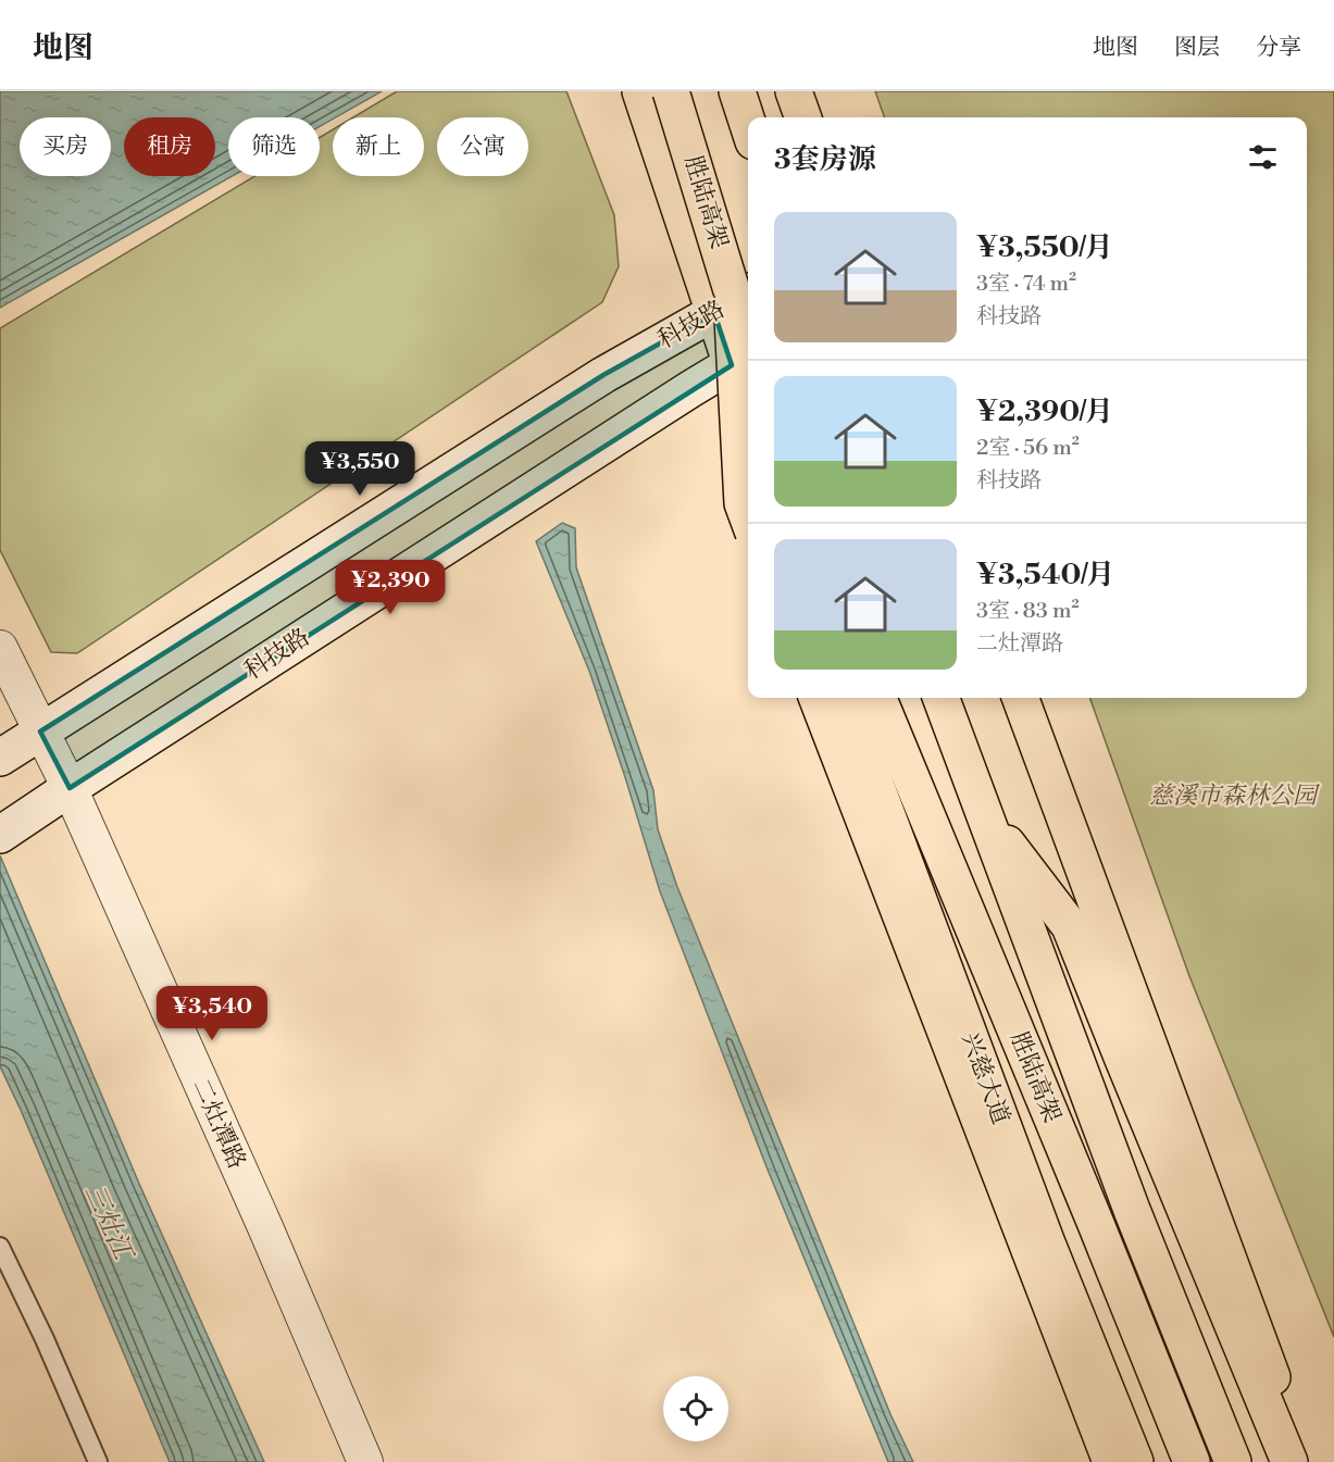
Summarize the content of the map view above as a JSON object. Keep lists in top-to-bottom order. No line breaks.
{"streets":{"main road":["胜陆高架","科技路","兴慈大道"],"street":["二灶潭路"]},"crossings":[["胜陆高架","科技路"],["科技路","二灶潭路"]],"water":["三灶江"],"parks":["慈溪市森林公园"],"page":{"header":"地图","nav":["地图","图层","分享"],"chip":["买房","租房","筛选","新上","公寓"],"heading":"3套房源","list":[{"name":"¥3,550/月","note":"3室 · 74 m² · 科技路"},{"name":"¥2,390/月","note":"2室 · 56 m² · 科技路"},{"name":"¥3,540/月","note":"3室 · 83 m² · 二灶潭路"}],"price":["¥3,550","¥2,390","¥3,540"]}}
